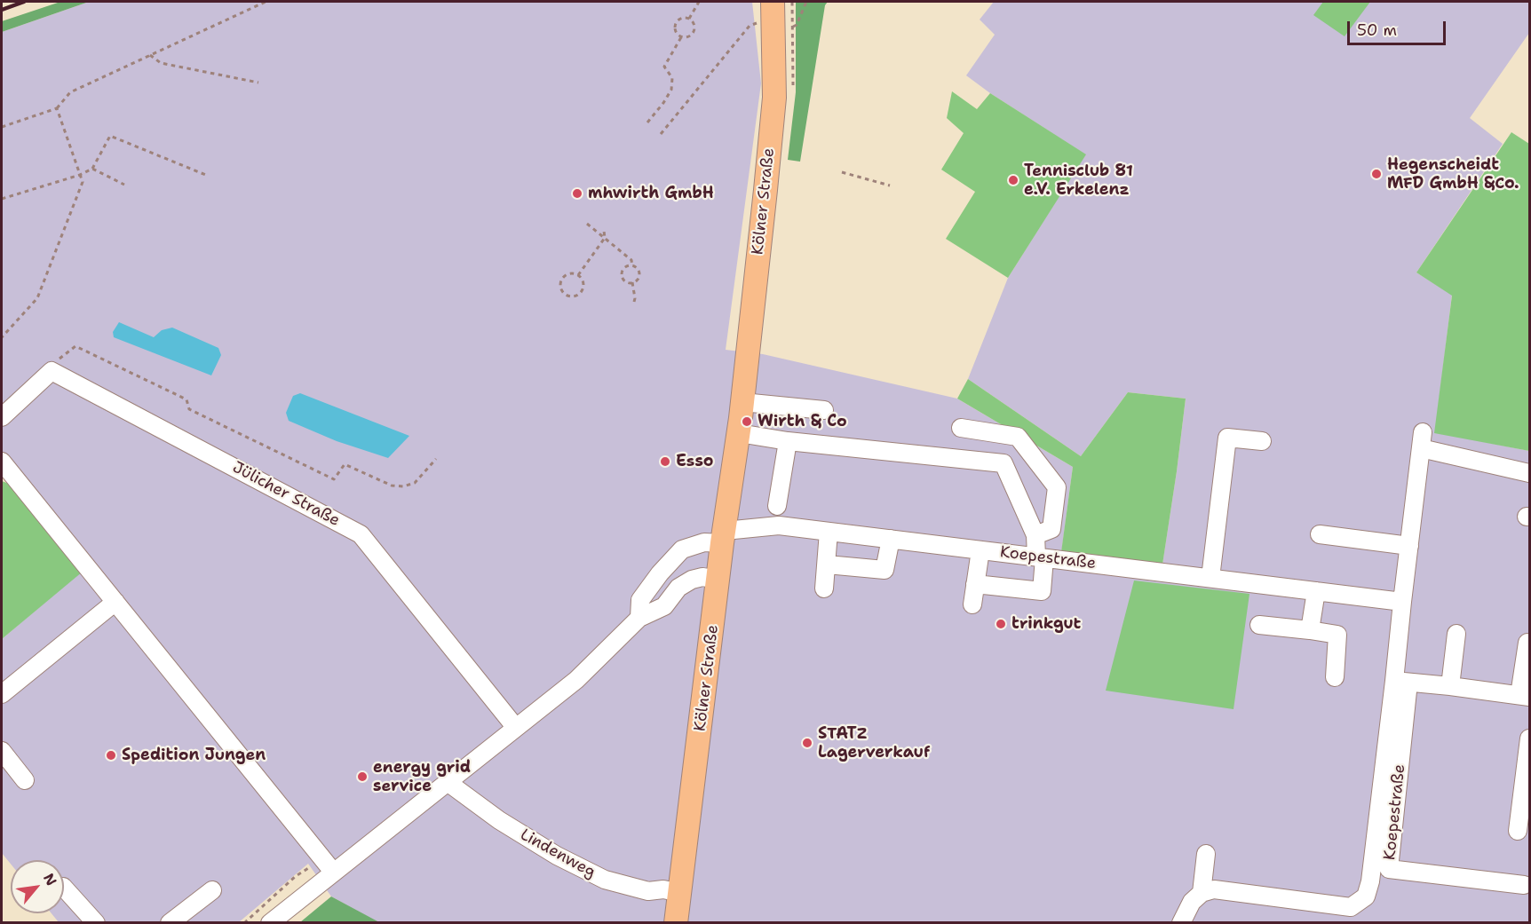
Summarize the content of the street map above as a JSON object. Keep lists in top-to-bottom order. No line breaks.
{"streets":{"main road":["Kölner Straße"],"street":["Jülicher Straße","Koepestraße","Lindenweg"]},"crossings":[["Kölner Straße","Koepestraße"],["Kölner Straße","Lindenweg"]],"places":["Hegenscheidt MFD GmbH &Co.","Tennisclub 81 e.V. Erkelenz","mhwirth GmbH","Wirth & Co","Esso","trinkgut","STATZ Lagerverkauf","Spedition Jungen","energy grid service"],"scale_bar":"50 m","north":"top right"}
